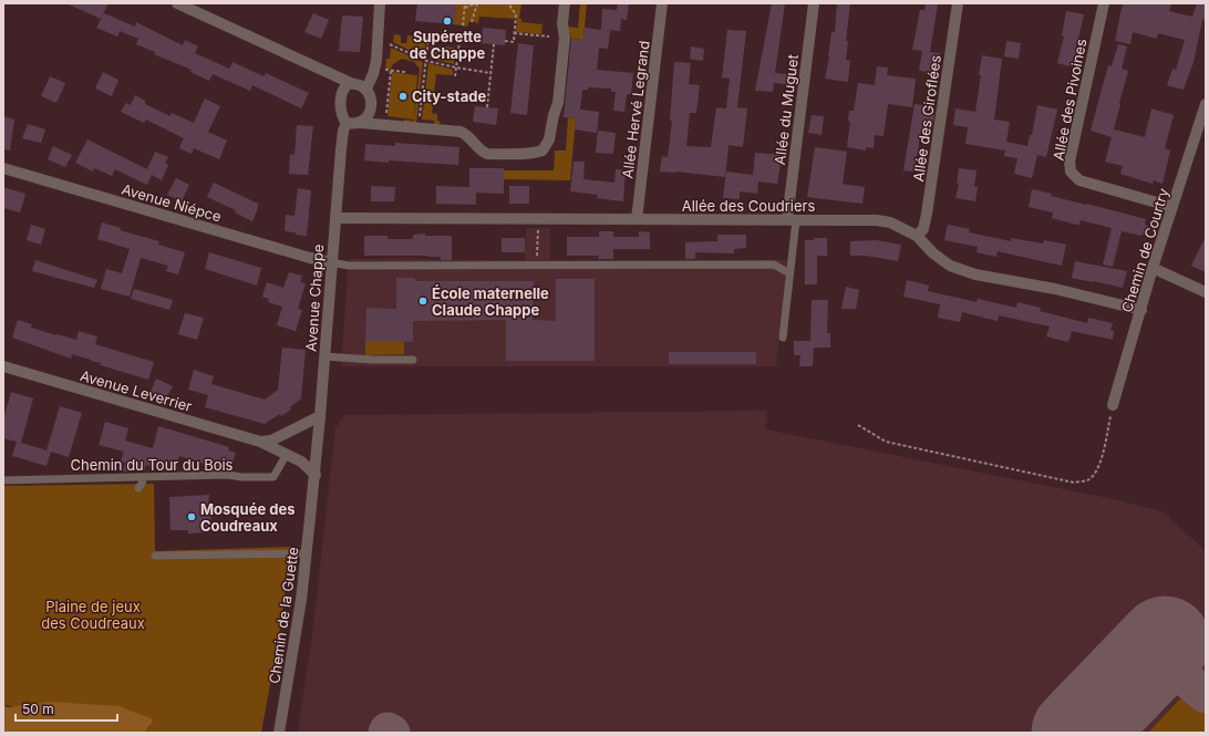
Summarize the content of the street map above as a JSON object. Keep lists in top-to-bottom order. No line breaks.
{"streets":{"street":["Allée des Pivoines","Allée Hervé Legrand","Allée du Muguet","Allée des Giroflées","Avenue Niépce","Allée des Coudriers","Chemin de Courtry","Avenue Chappe","Avenue Leverrier","Chemin de la Guette"],"lane":["Chemin du Tour du Bois"]},"crossings":[["Allée des Pivoines","Chemin de Courtry"],["Allée Hervé Legrand","Allée des Coudriers"],["Allée du Muguet","Allée des Coudriers"],["Allée des Giroflées","Allée des Coudriers"],["Avenue Niépce","Avenue Chappe"],["Allée des Coudriers","Chemin de Courtry"],["Allée des Coudriers","Avenue Chappe"],["Avenue Chappe","Avenue Leverrier"],["Avenue Chappe","Chemin de la Guette"],["Avenue Leverrier","Chemin du Tour du Bois"],["Avenue Leverrier","Chemin de la Guette"]],"parks":["Plaine de jeux des Coudreaux"],"places":["Supérette de Chappe","City-stade","École maternelle Claude Chappe","Mosquée des Coudreaux"],"scale_bar":"50 m"}
